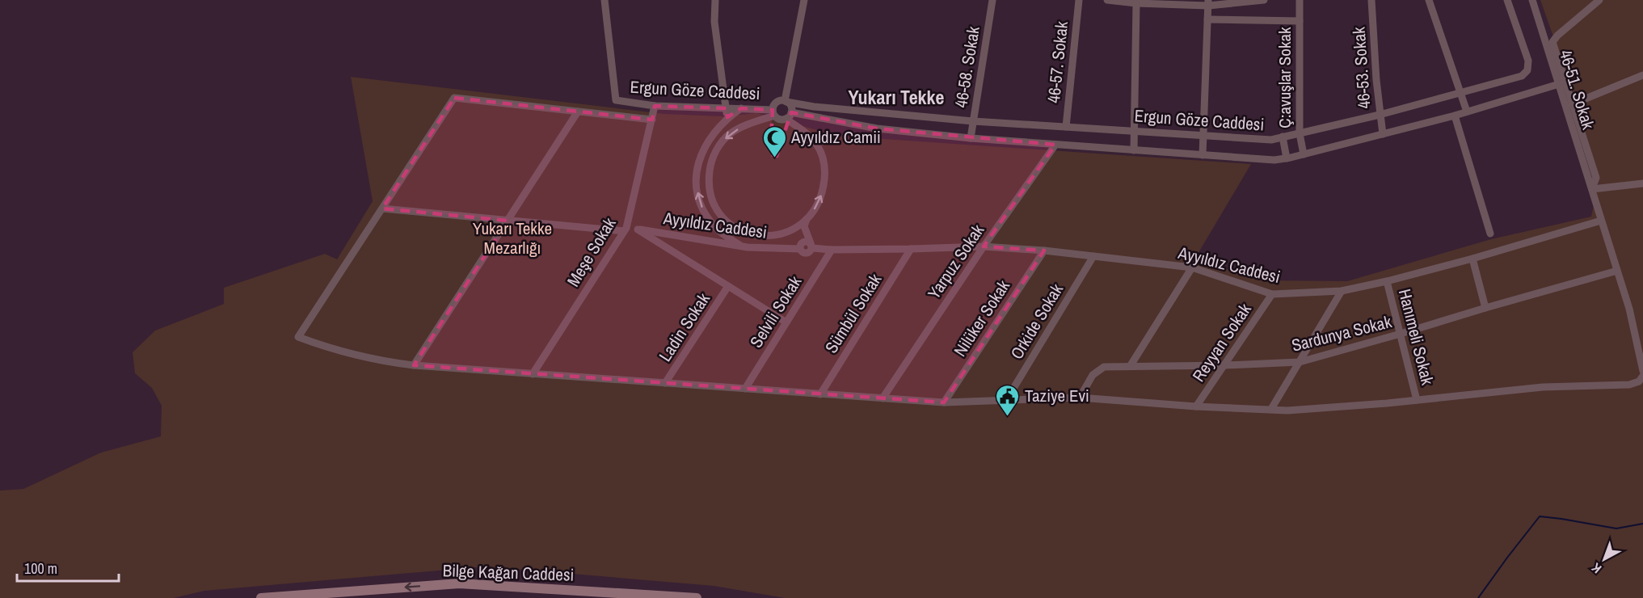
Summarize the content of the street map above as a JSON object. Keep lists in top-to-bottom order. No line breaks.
{"streets":{"main road":["Bilge Kağan Caddesi"],"street":["46-57. Sokak","46-58. Sokak","46-53. Sokak","Ç:avuşlar Sokak","46-51. Sokak","Ergun Göze Caddesi","Ayyıldız Caddesi","Meşe Sokak","Yarpuz Sokak","Selvili Sokak","Sümbül Sokak","Nilüker Sokak","Orkide Sokak","Ladin Sokak","Sardunya Sokak","Hanımeli Sokak","Reyyan Sokak"]},"crossings":[["46-57. Sokak","Ergun Göze Caddesi"],["46-58. Sokak","Ergun Göze Caddesi"],["46-53. Sokak","Ergun Göze Caddesi"],["Ç:avuşlar Sokak","Ergun Göze Caddesi"],["46-51. Sokak","Ergun Göze Caddesi"],["46-51. Sokak","Ayyıldız Caddesi"],["46-51. Sokak","Sardunya Sokak"],["Ergun Göze Caddesi","Meşe Sokak"],["Ergun Göze Caddesi","Yarpuz Sokak"],["Ayyıldız Caddesi","Meşe Sokak"],["Ayyıldız Caddesi","Yarpuz Sokak"],["Ayyıldız Caddesi","Selvili Sokak"],["Ayyıldız Caddesi","Sümbül Sokak"],["Ayyıldız Caddesi","Nilüker Sokak"],["Ayyıldız Caddesi","Orkide Sokak"],["Ayyıldız Caddesi","Hanımeli Sokak"],["Ayyıldız Caddesi","Reyyan Sokak"],["Sardunya Sokak","Hanımeli Sokak"],["Sardunya Sokak","Reyyan Sokak"]],"one_way":["Bilge Kağan Caddesi"],"districts":["Yukarı Tekke"],"parks":["Yukarı Tekke Mezarlığı"],"places":{"mosque":["Ayyıldız Camii"],"public building":["Taziye Evi"]},"scale_bar":"100 m","north":"bottom left"}
